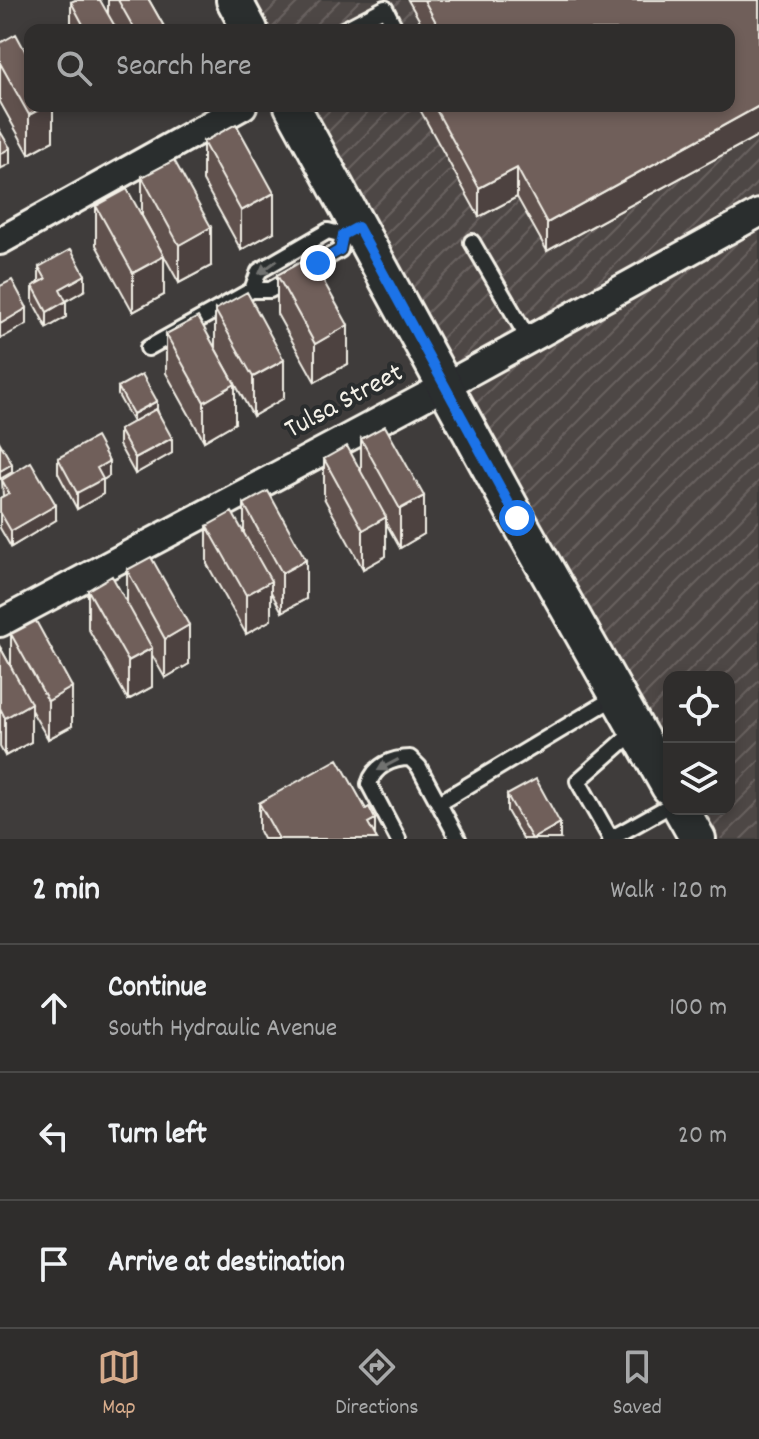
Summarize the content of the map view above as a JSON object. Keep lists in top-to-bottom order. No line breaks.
{"streets":{"street":["Tulsa Street"]},"page":{"search":"Search here","heading":["2 min","Walk · 120 m"],"list":[["Continue","South Hydraulic Avenue","100 m"],["Turn left","20 m"],"Arrive at destination"],"nav":["Map","Directions","Saved"]}}
